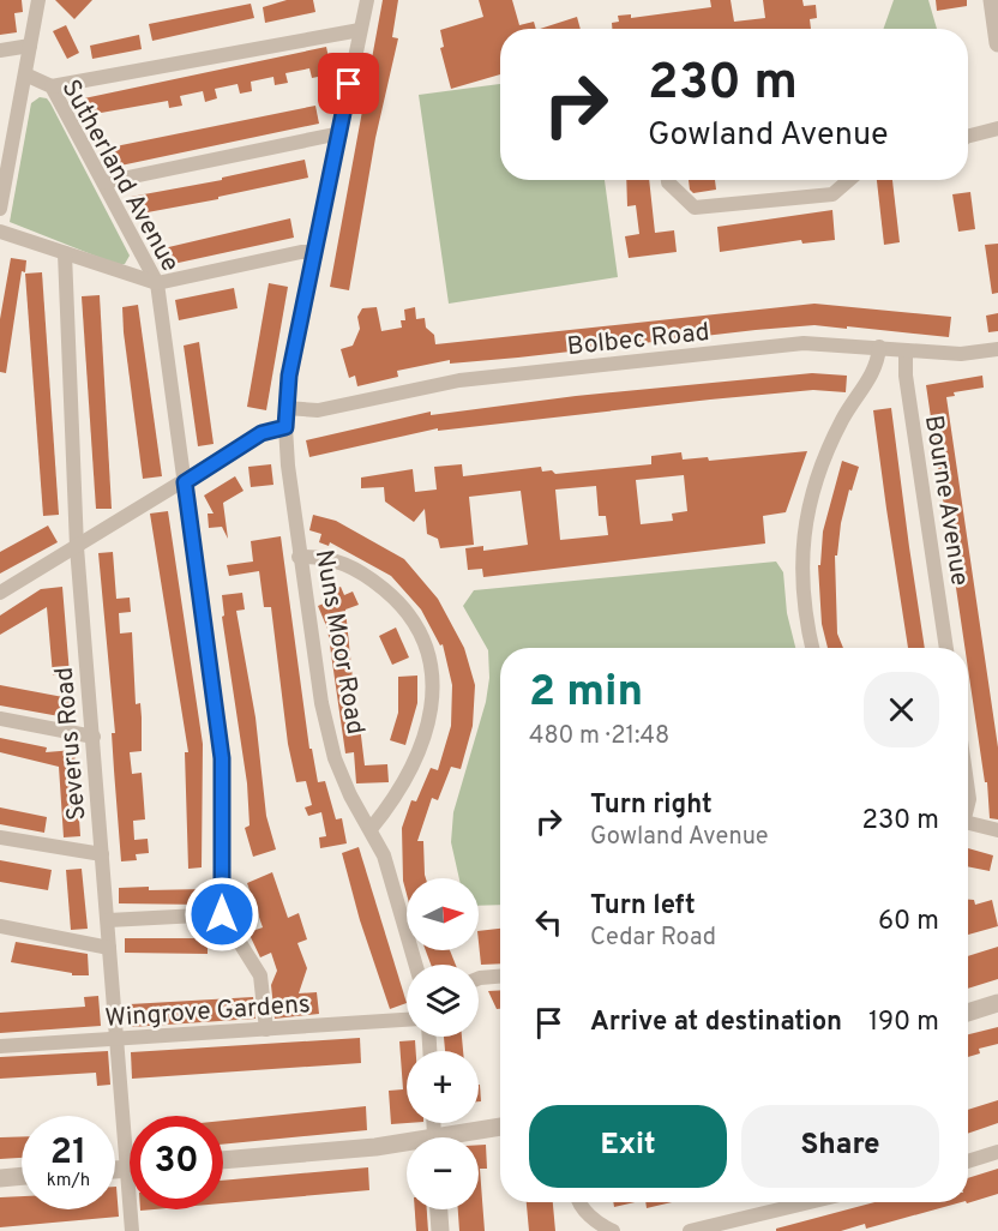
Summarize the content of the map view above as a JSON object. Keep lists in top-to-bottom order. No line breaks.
{"streets":{"street":["Sutherland Avenue","Bolbec Road","Bourne Avenue","Nuns Moor Road","Severus Road","Wingrove Gardens"]},"crossings":[["Bolbec Road","Bourne Avenue"],["Bolbec Road","Nuns Moor Road"],["Severus Road","Wingrove Gardens"]],"north":"right","page":{"turn":["230 m","Gowland Avenue"],"heading":["2 min","480 m · 21:48"],"list":[{"name":"Turn right","note":"Gowland Avenue","value":"230 m"},{"name":"Turn left","note":"Cedar Road","value":"60 m"},{"name":"Arrive at destination","value":"190 m"}],"map_buttons":["+","−"],"buttons":["Exit","Share"],"speed":"21 km/h","limit":"30"}}
